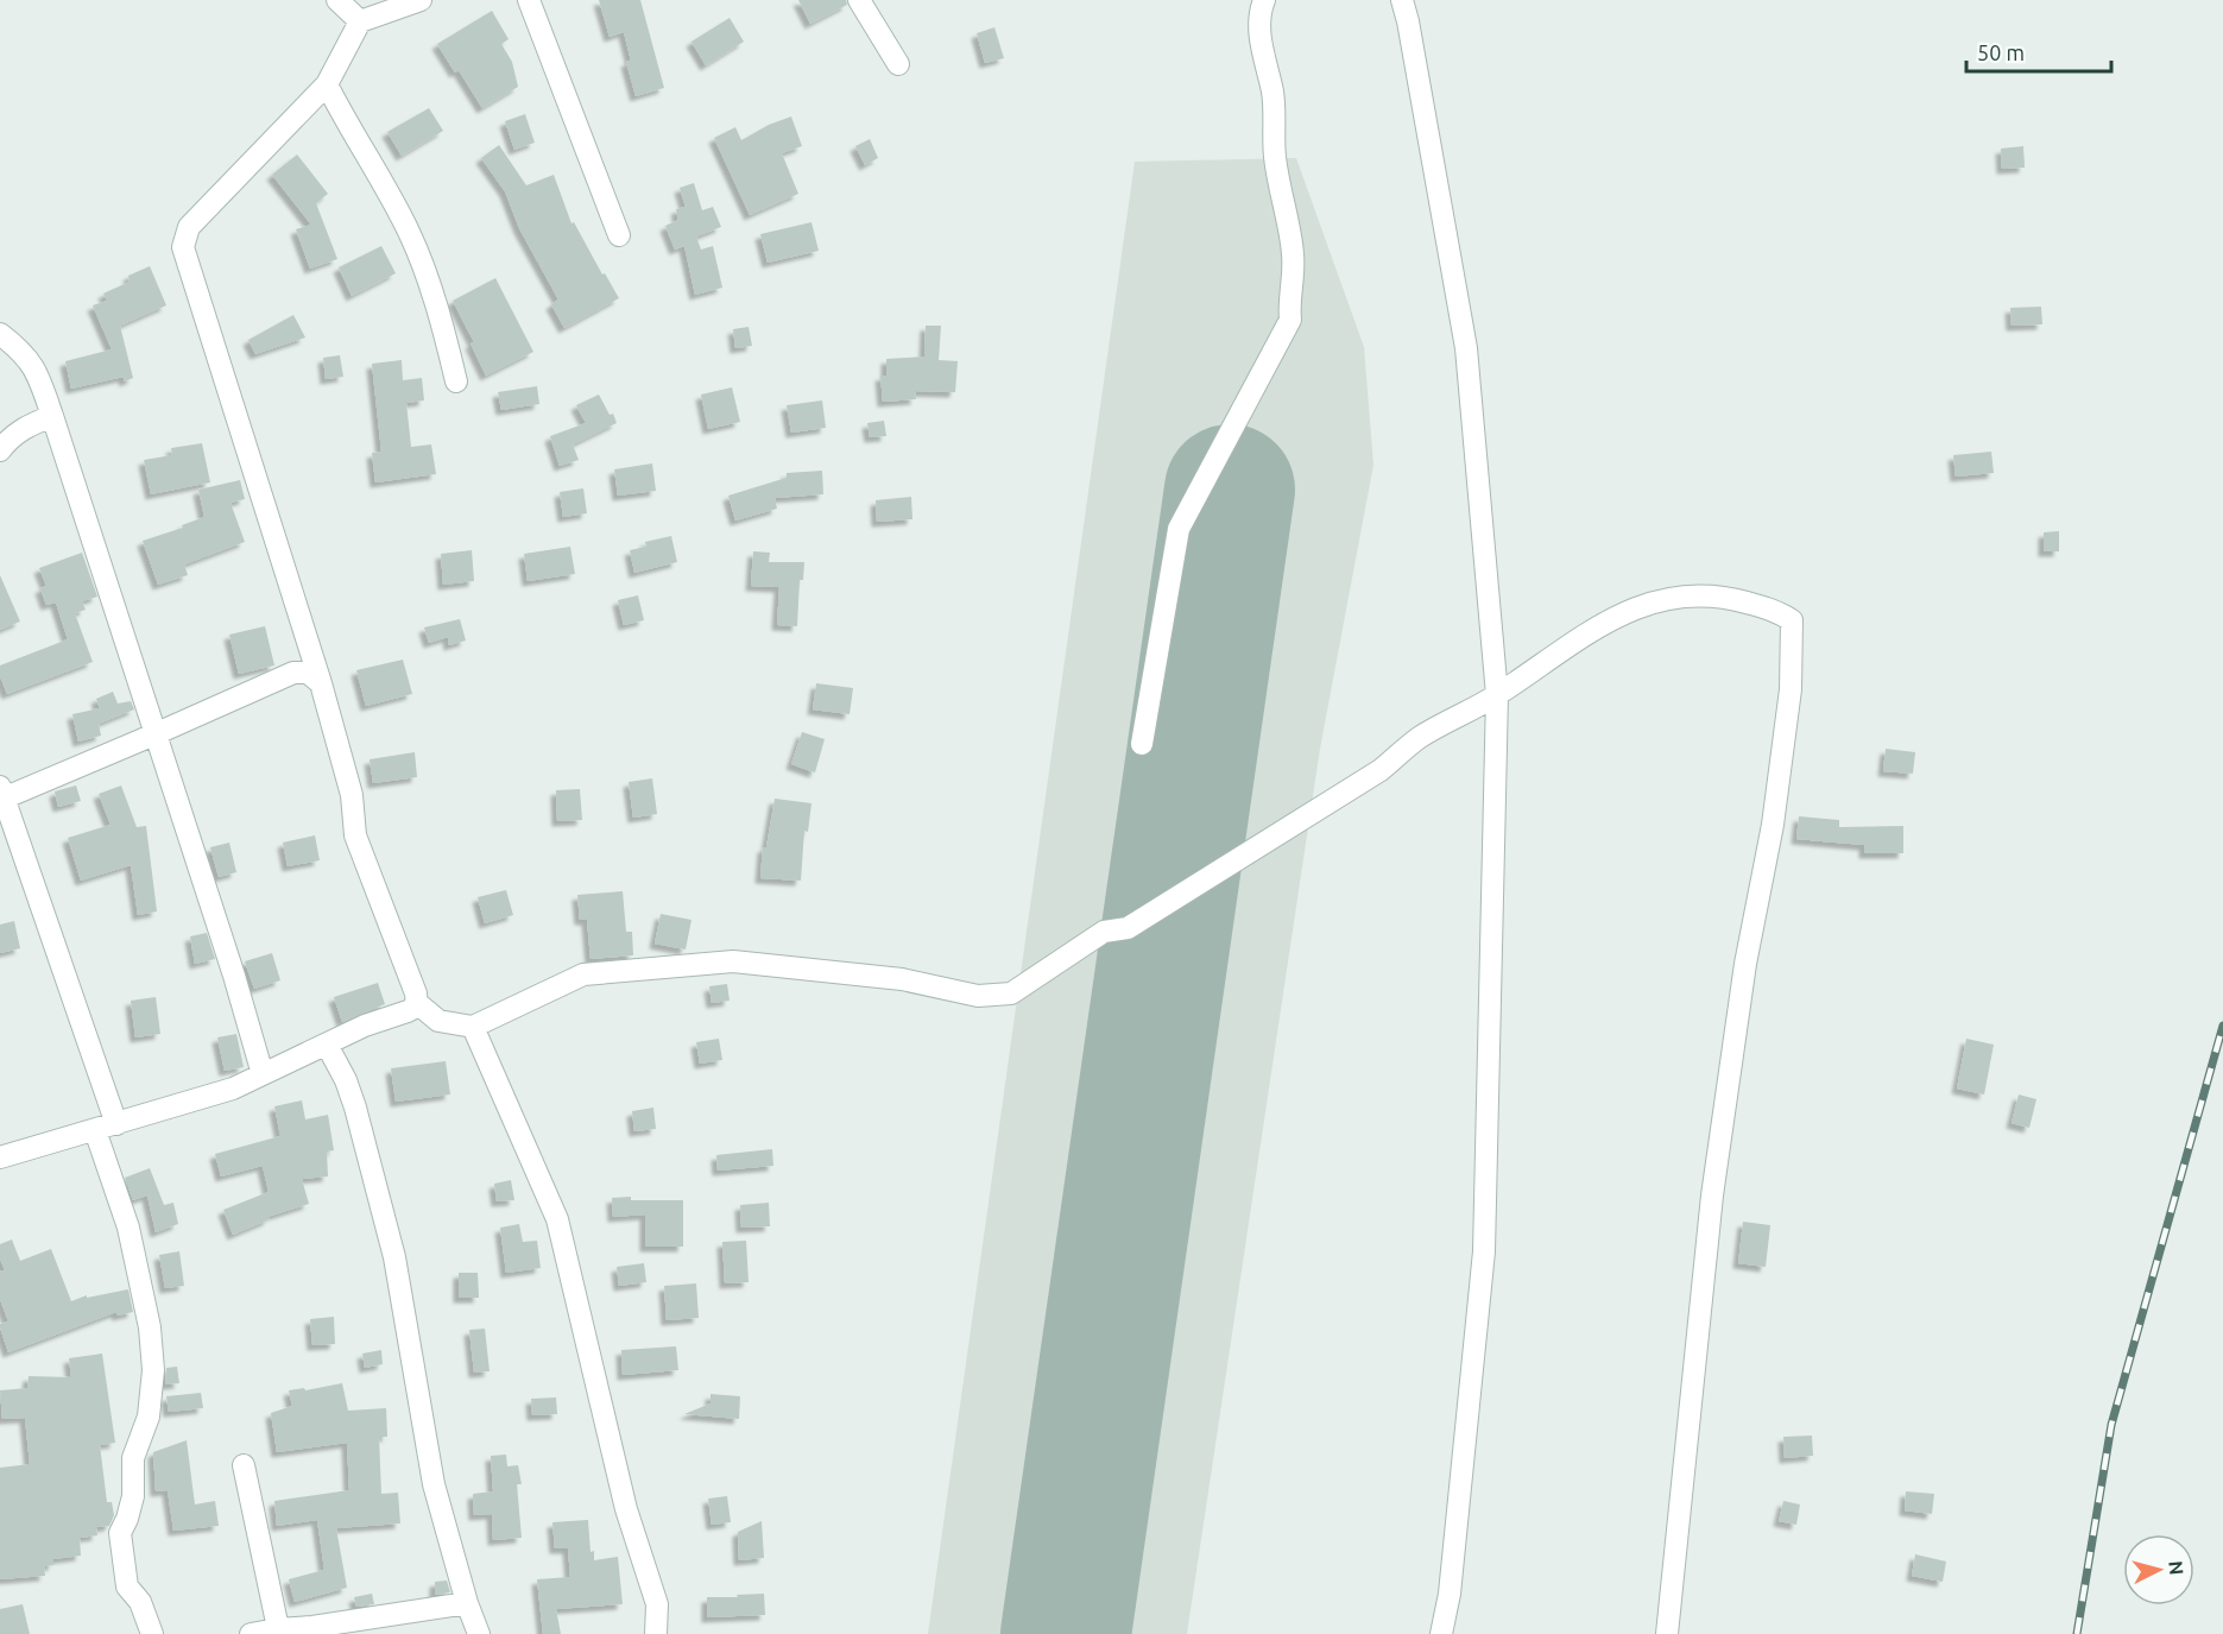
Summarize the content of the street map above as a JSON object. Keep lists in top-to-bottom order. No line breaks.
{"scale_bar":"50 m","north":"right"}
